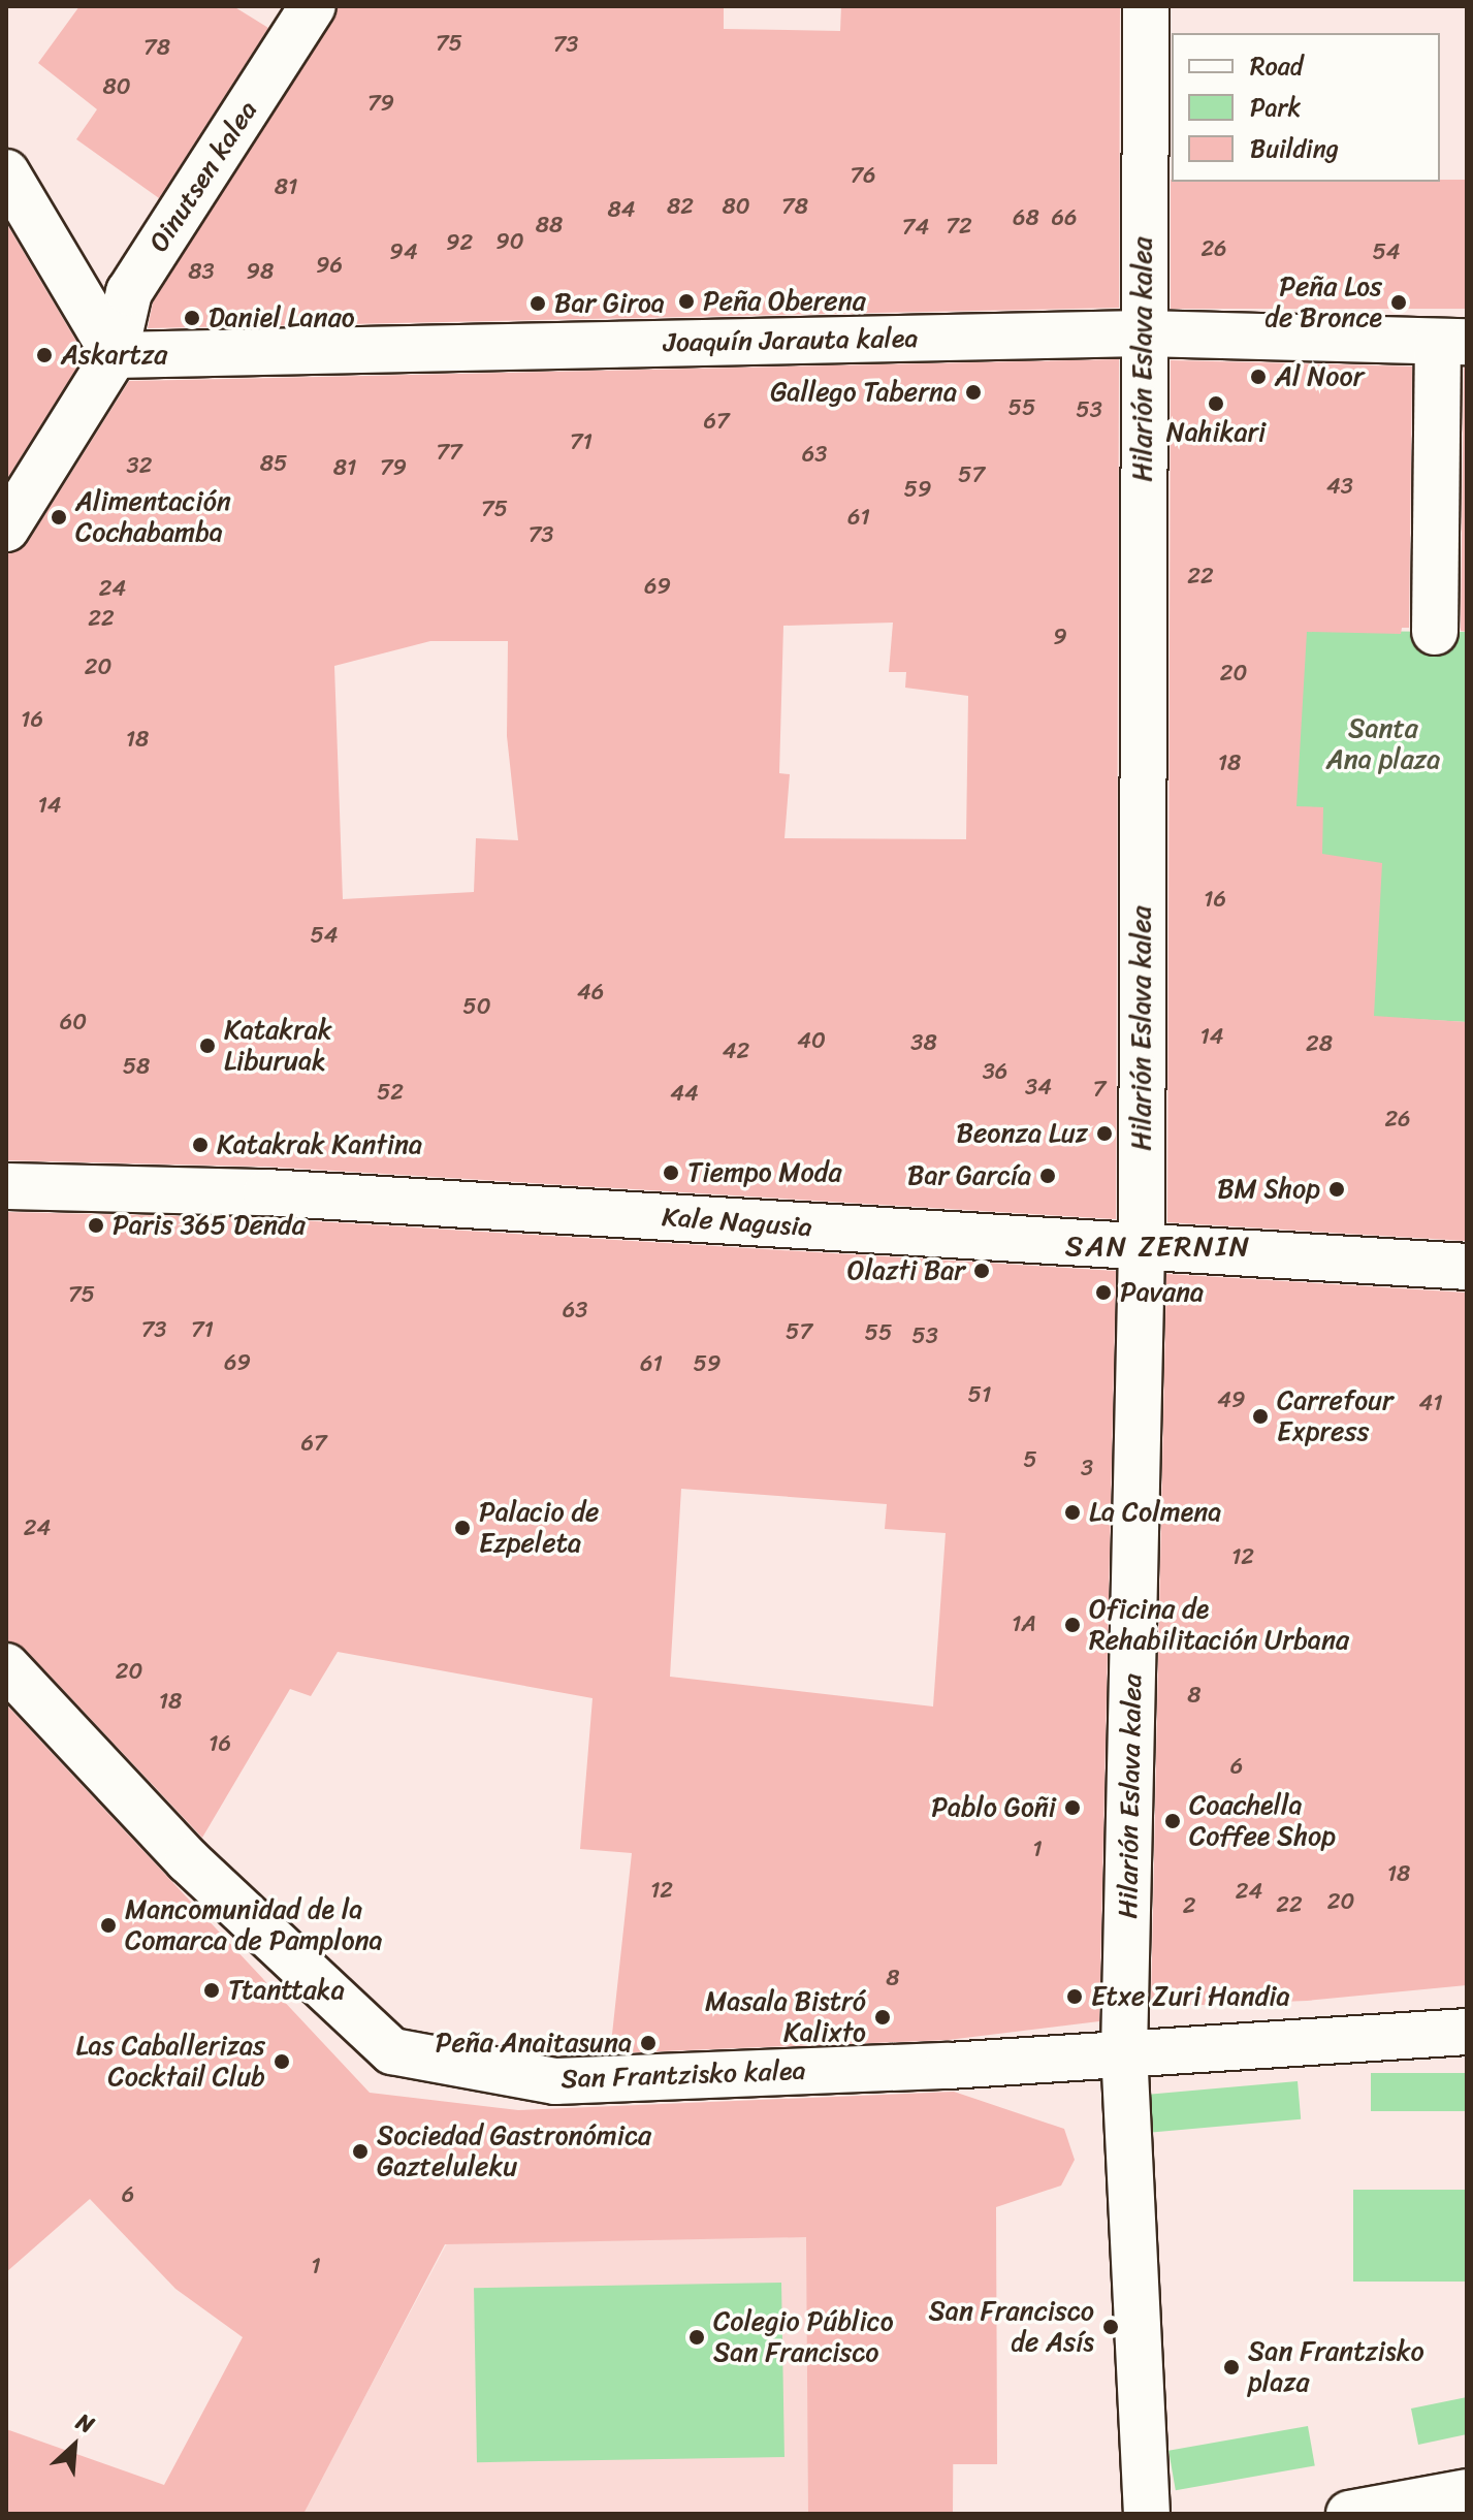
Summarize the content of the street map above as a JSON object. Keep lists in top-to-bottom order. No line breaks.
{"streets":{"street":["Oinutsen kalea","Joaquín Jarauta kalea","Hilarión Eslava kalea","Kale Nagusia","San Frantzisko kalea"]},"crossings":[["Oinutsen kalea","Joaquín Jarauta kalea"],["Joaquín Jarauta kalea","Hilarión Eslava kalea"],["Hilarión Eslava kalea","Kale Nagusia"],["Hilarión Eslava kalea","San Frantzisko kalea"]],"districts":["SAN ZERNIN"],"parks":["Santa Ana plaza"],"places":["Peña Oberena","Peña Los de Bronce","Bar Giroa","Daniel Lanao","Askartza","Al Noor","Gallego Taberna","Nahikari","Alimentación Cochabamba","Katakrak Liburuak","Beonza Luz","Katakrak Kantina","Tiempo Moda","Bar García","BM Shop","Paris 365 Denda","Olazti Bar","Pavana","Carrefour Express","La Colmena","Palacio de Ezpeleta","Oficina de Rehabilitación Urbana","Pablo Goñi","Coachella Coffee Shop","Mancomunidad de la Comarca de Pamplona","Ttanttaka","Etxe Zuri Handia","Masala Bistró Kalixto","Peña Anaitasuna","Las Caballerizas Cocktail Club","Sociedad Gastronómica Gazteluleku","San Francisco de Asís","Colegio Público San Francisco","San Frantzisko plaza"],"house_numbers":["75","73","78","80","79","76","81","82","80","78","84","68","66","88","72","74","90","92","26","94","54","96","83","98","55","53","67","71","77","63","85","32","81","79","57","43","59","75","61","73","22","69","24","22","9","20","20","16","18","18","14","16","54","46","50","60","14","40","38","28","42","58","36","34","7","52","44","26","75","63","73","71","57","55","53","69","61","59","51","49","41","67","5","3","24","12","1A","20","8","18","16","6","1","18","12","24","20","22","2","8","6","1"],"legend":["Road","Park","Building"],"north":"top right"}
